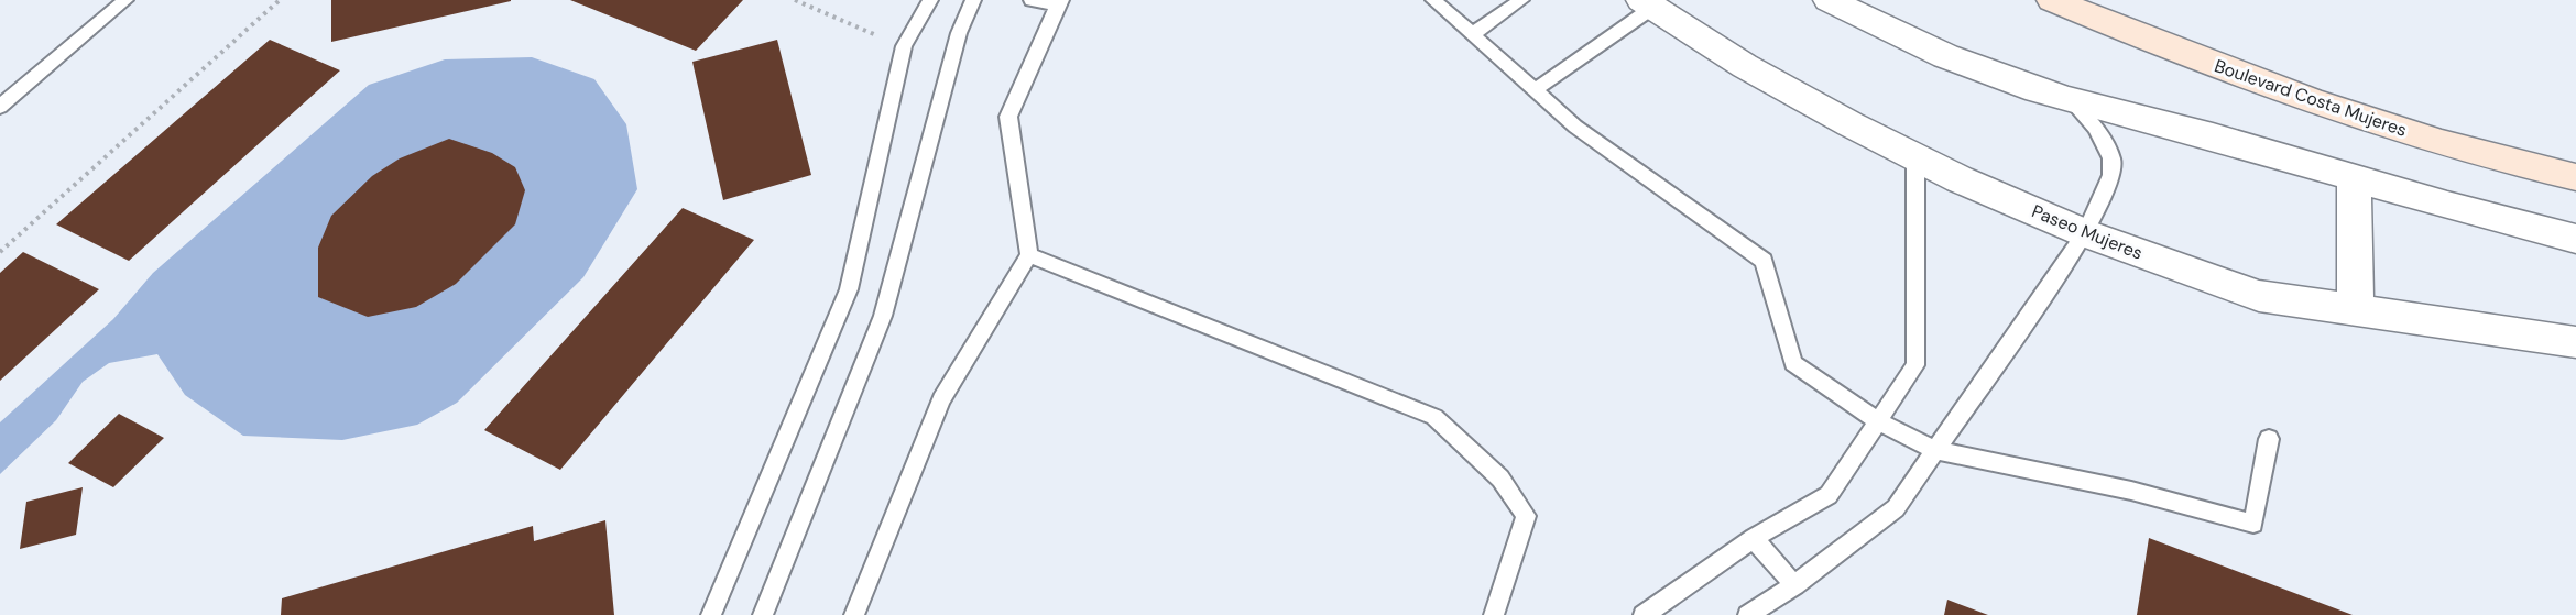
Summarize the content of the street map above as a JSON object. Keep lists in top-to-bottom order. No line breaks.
{"streets":{"main road":["Boulevard Costa Mujeres"],"street":["Paseo Mujeres"]}}
